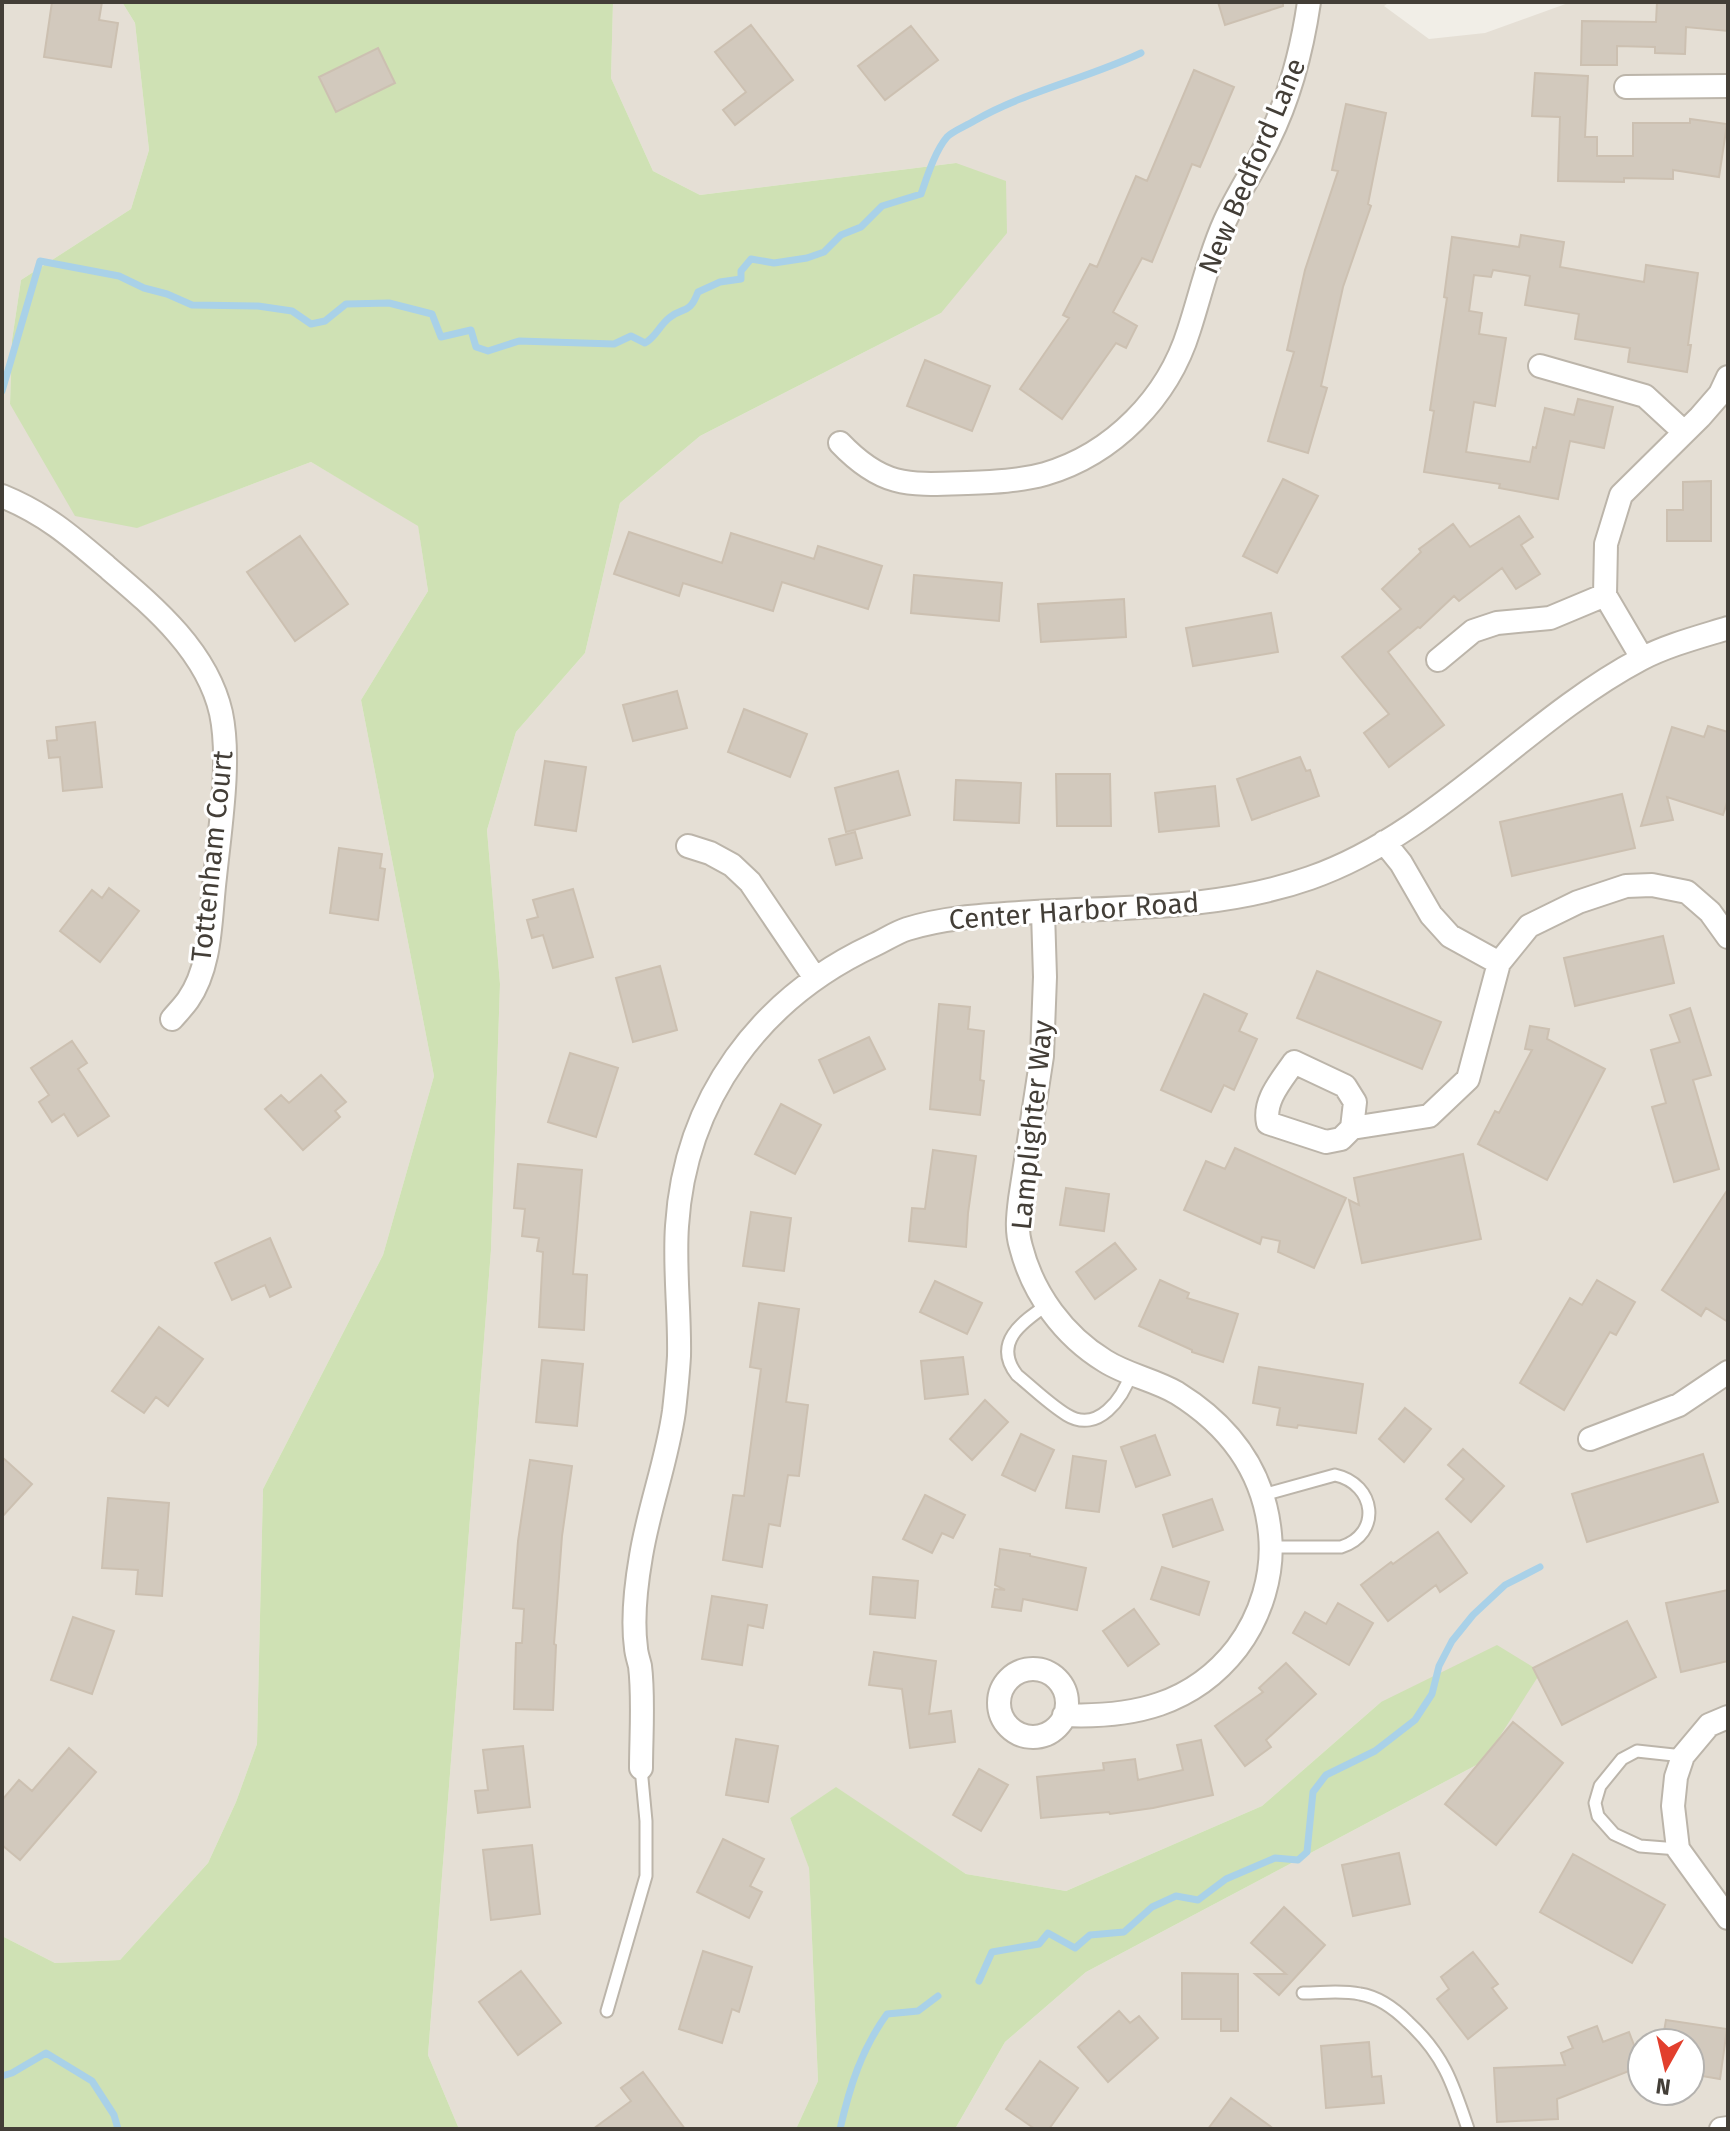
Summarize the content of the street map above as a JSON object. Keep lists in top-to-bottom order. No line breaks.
{"streets":{"street":["New Bedford Lane","Tottenham Court","Center Harbor Road","Lamplighter Way"]},"crossings":[["Center Harbor Road","Lamplighter Way"]],"north":"bottom"}
